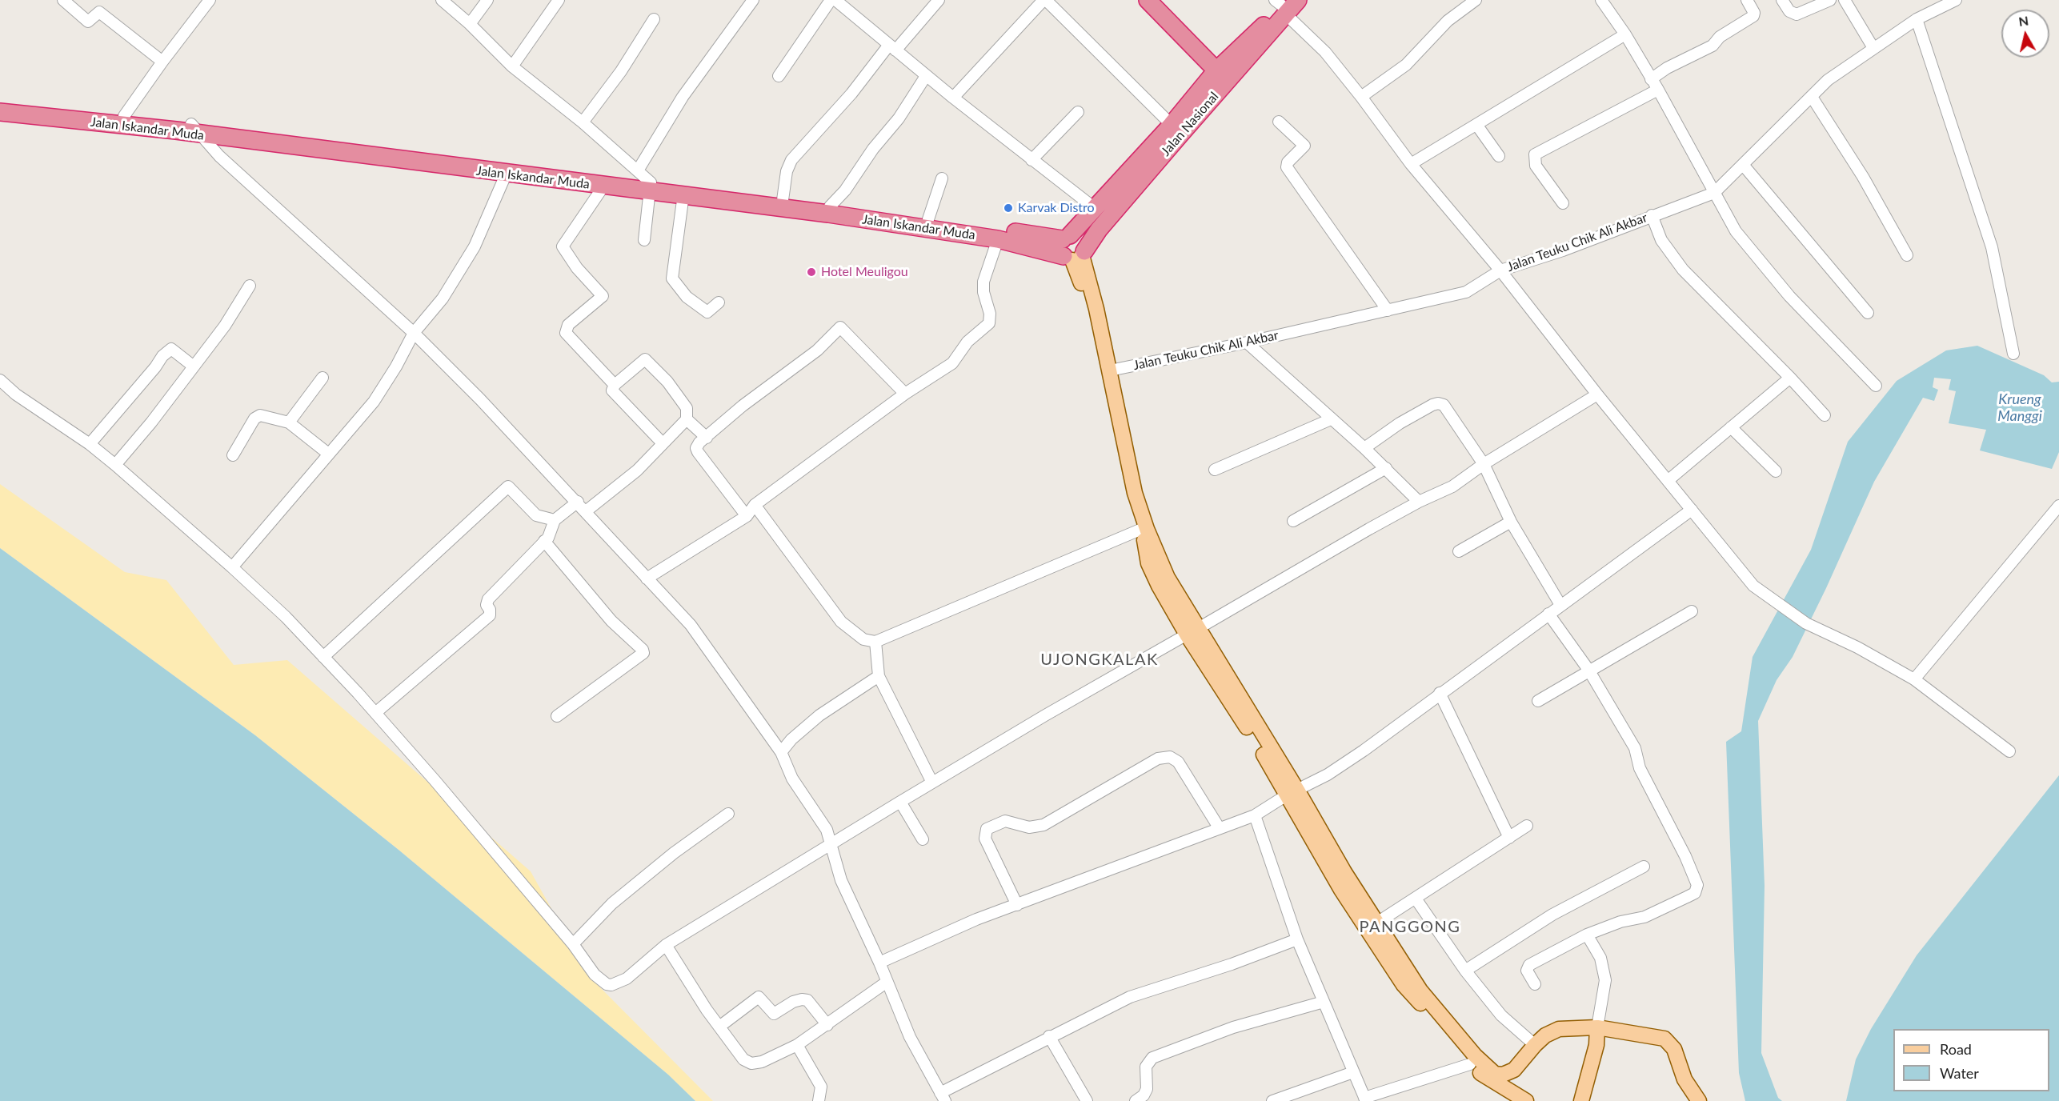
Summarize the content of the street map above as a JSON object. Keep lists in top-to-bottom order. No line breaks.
{"streets":{"highway":["Jalan Nasional","Jalan Iskandar Muda"],"street":["Jalan Teuku Chik Ali Akbar"]},"crossings":[["Jalan Nasional","Jalan Iskandar Muda"]],"districts":["UJONGKALAK","PANGGONG"],"water":["Krueng Manggi"],"places":["Karvak Distro","Hotel Meuligou"],"legend":["Road","Water"],"north":"top"}
